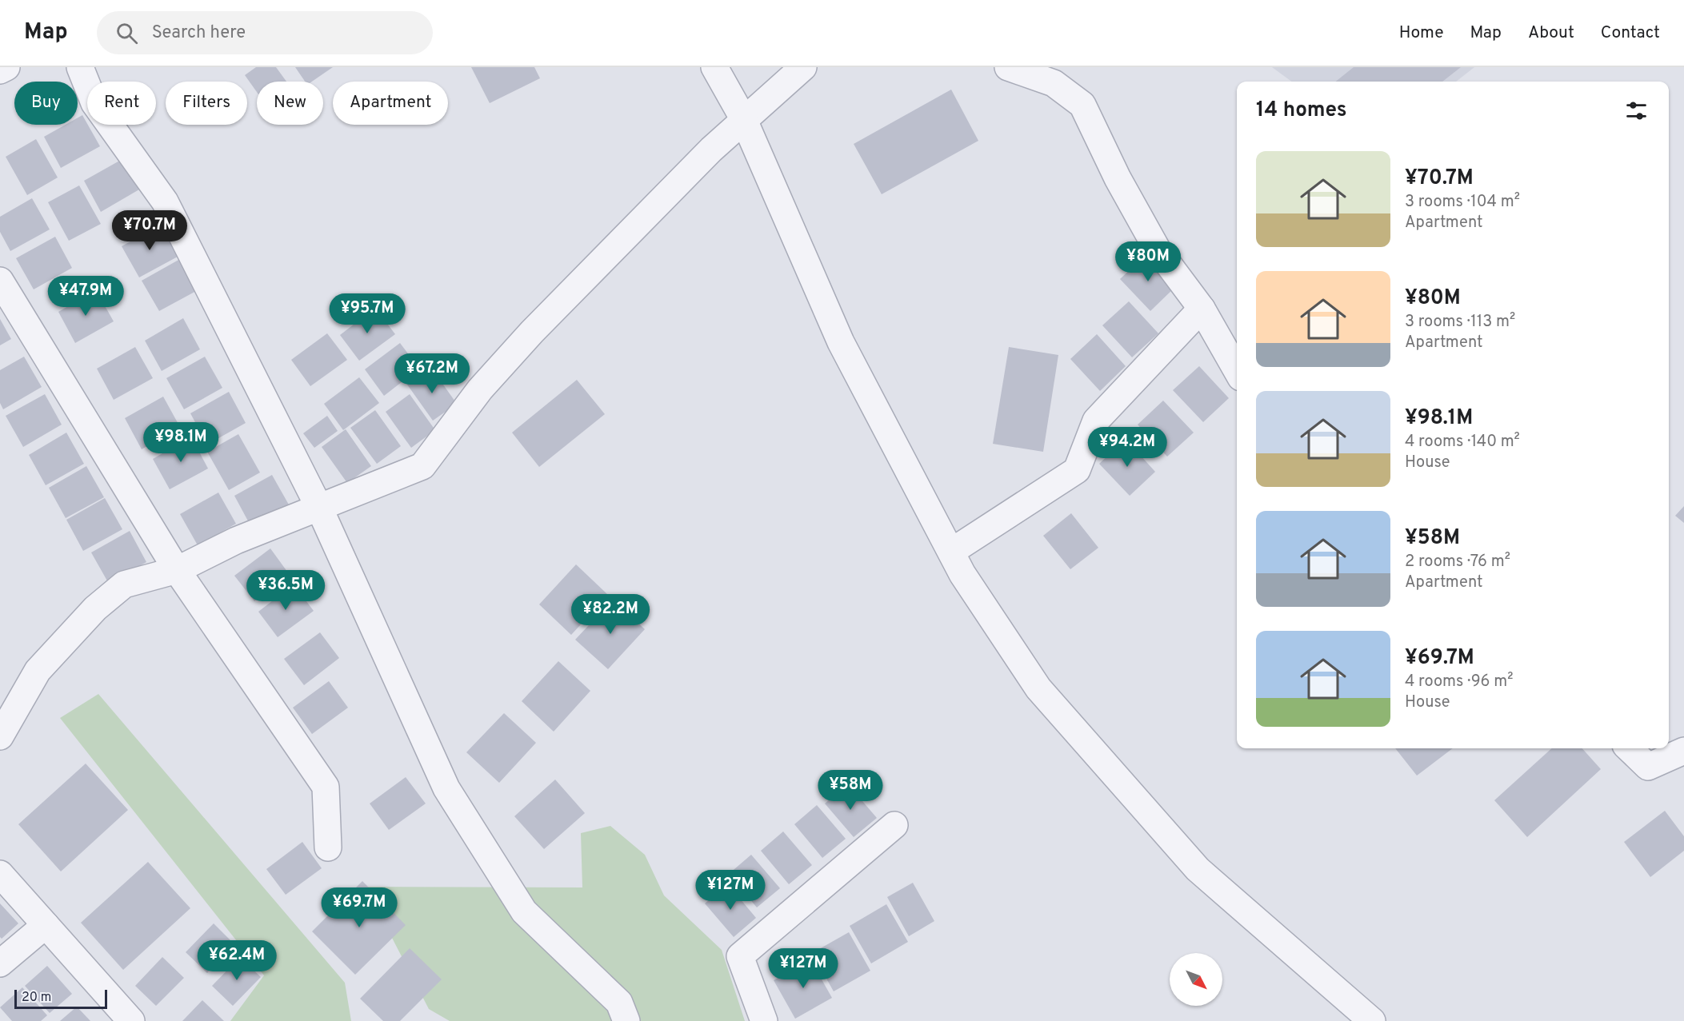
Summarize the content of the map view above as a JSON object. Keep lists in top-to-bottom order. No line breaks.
{"scale_bar":"20 m","north":"bottom right","page":{"header":"Map","search":"Search here","nav":["Home","Map","About","Contact"],"chip":["Buy","Rent","Filters","New","Apartment"],"heading":"14 homes","list":[{"name":"¥70.7M","note":"3 rooms · 104 m² · Apartment"},{"name":"¥80M","note":"3 rooms · 113 m² · Apartment"},{"name":"¥98.1M","note":"4 rooms · 140 m² · House"},{"name":"¥58M","note":"2 rooms · 76 m² · Apartment"},{"name":"¥69.7M","note":"4 rooms · 96 m² · House"}],"price":["¥70.7M","¥80M","¥47.9M","¥95.7M","¥67.2M","¥98.1M","¥94.2M","¥36.5M","¥82.2M","¥58M","¥127M","¥69.7M","¥62.4M","¥127M"],"scale":"20 m"}}
